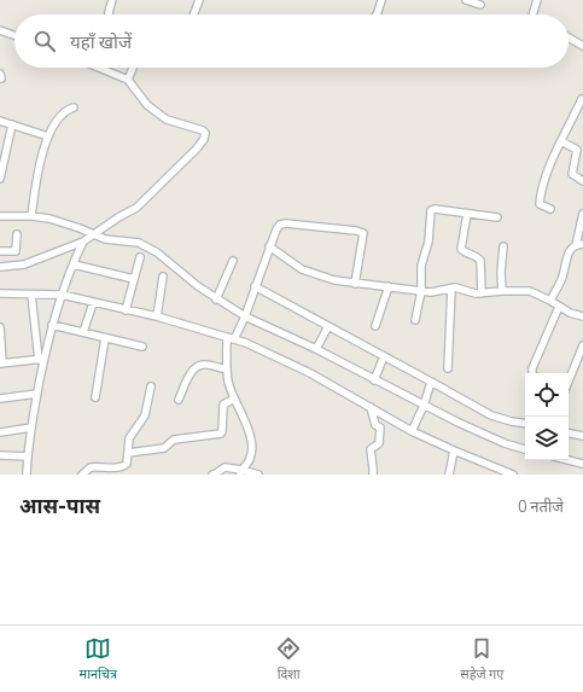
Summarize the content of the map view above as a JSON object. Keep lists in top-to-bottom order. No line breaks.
{"page":{"search":"यहाँ खोजें","heading":["आस-पास","0 नतीजे"],"nav":["मानचित्र","दिशा","सहेजे गए"]}}
